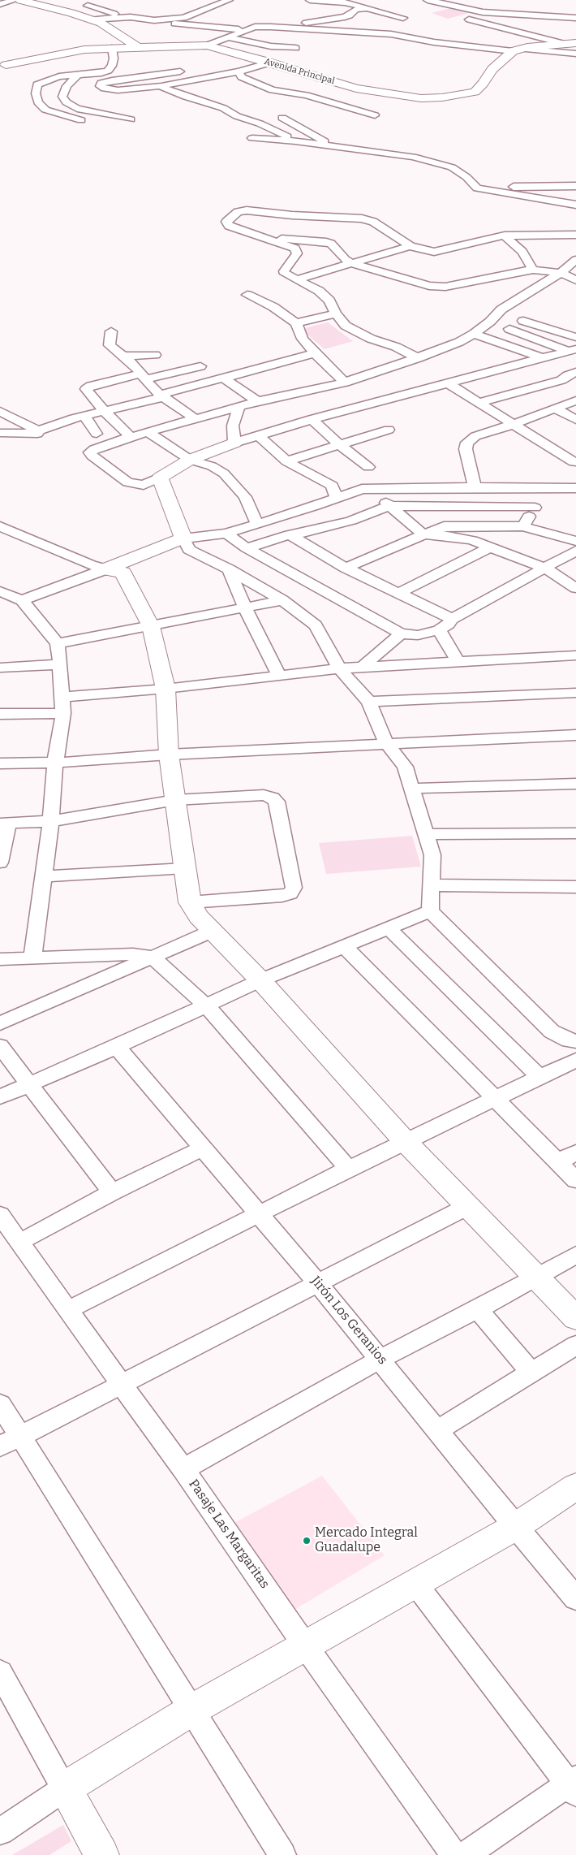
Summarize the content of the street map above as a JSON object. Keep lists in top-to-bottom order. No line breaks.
{"streets":{"street":["Avenida Principal","Jirón Los Geranios","Pasaje Las Margaritas"]},"places":["Mercado Integral Guadalupe"]}
